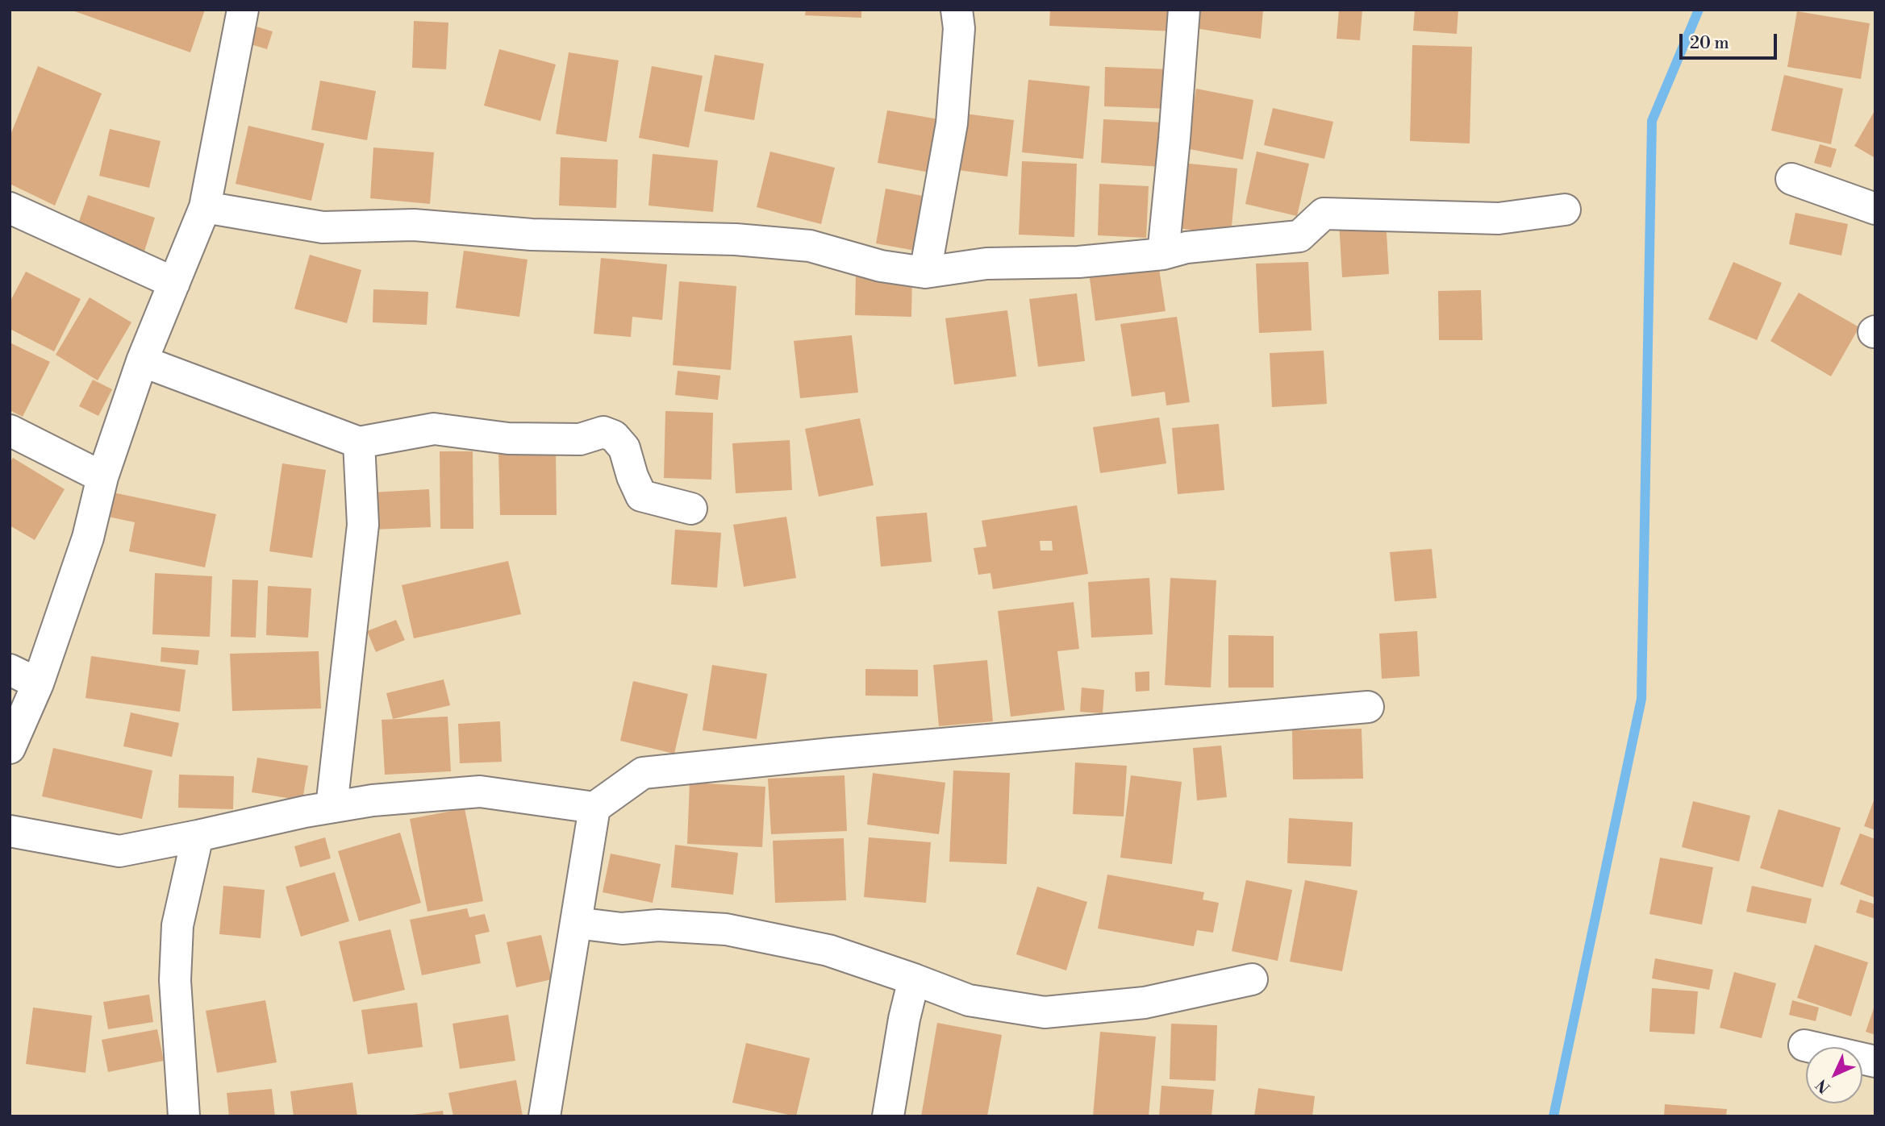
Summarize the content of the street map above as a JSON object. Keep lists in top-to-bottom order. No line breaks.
{"scale_bar":"20 m","north":"bottom left"}
